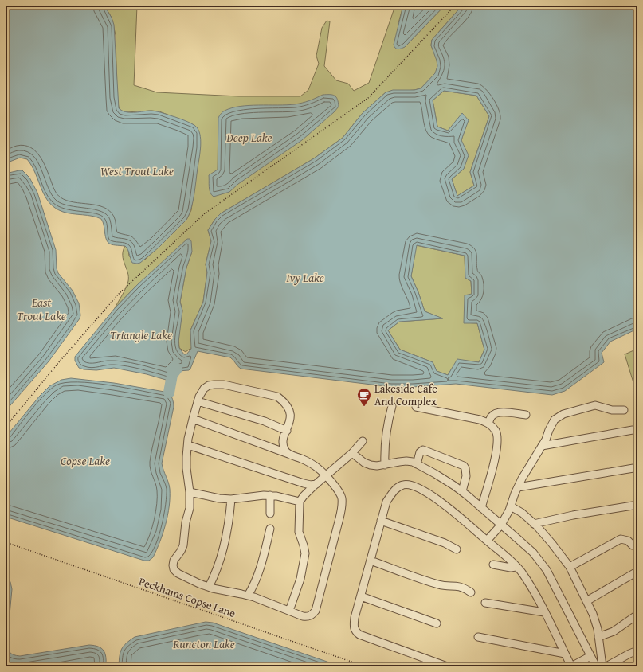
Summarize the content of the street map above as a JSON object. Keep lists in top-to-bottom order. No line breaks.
{"streets":{"path":["Peckhams Copse Lane"]},"water":["Deep Lake","West Trout Lake","Ivy Lake","East Trout Lake","Triangle Lake","Copse Lake","Runcton Lake"],"places":{"cafe":["Lakeside Cafe And Complex"]}}
